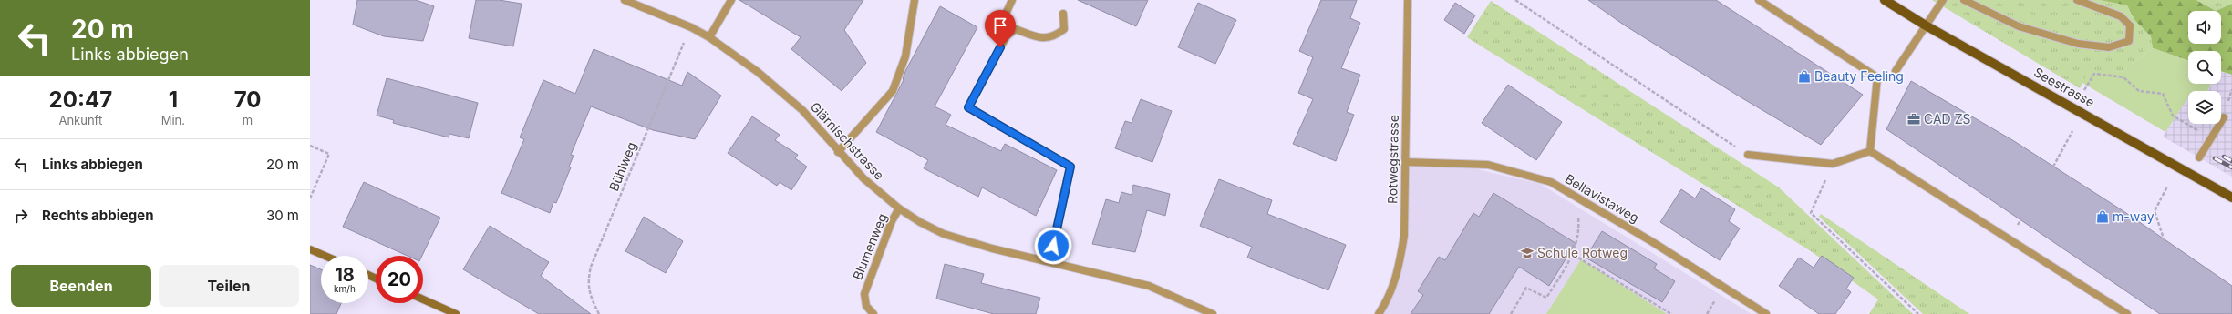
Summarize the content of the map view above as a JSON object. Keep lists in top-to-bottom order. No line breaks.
{"streets":{"main road":["Seestrasse"],"street":["Glärnischstrasse","Rotwegstrasse","Bellavistaweg","Blumenweg"],"path":["Bühlweg"]},"crossings":[["Glärnischstrasse","Bühlweg"],["Glärnischstrasse","Blumenweg"],["Rotwegstrasse","Bellavistaweg"]],"places":{"shop":["Beauty Feeling","m-way"],"office":["CAD ZS"],"school or university":["Schule Rotweg"]},"page":{"turn":["20 m","Links abbiegen"],"eta":["20:47","Ankunft","1","Min.","70","m"],"list":[{"name":"Links abbiegen","value":"20 m"},{"name":"Rechts abbiegen","value":"30 m"}],"speed":"18 km/h","limit":"20","buttons":["Beenden","Teilen"]}}
